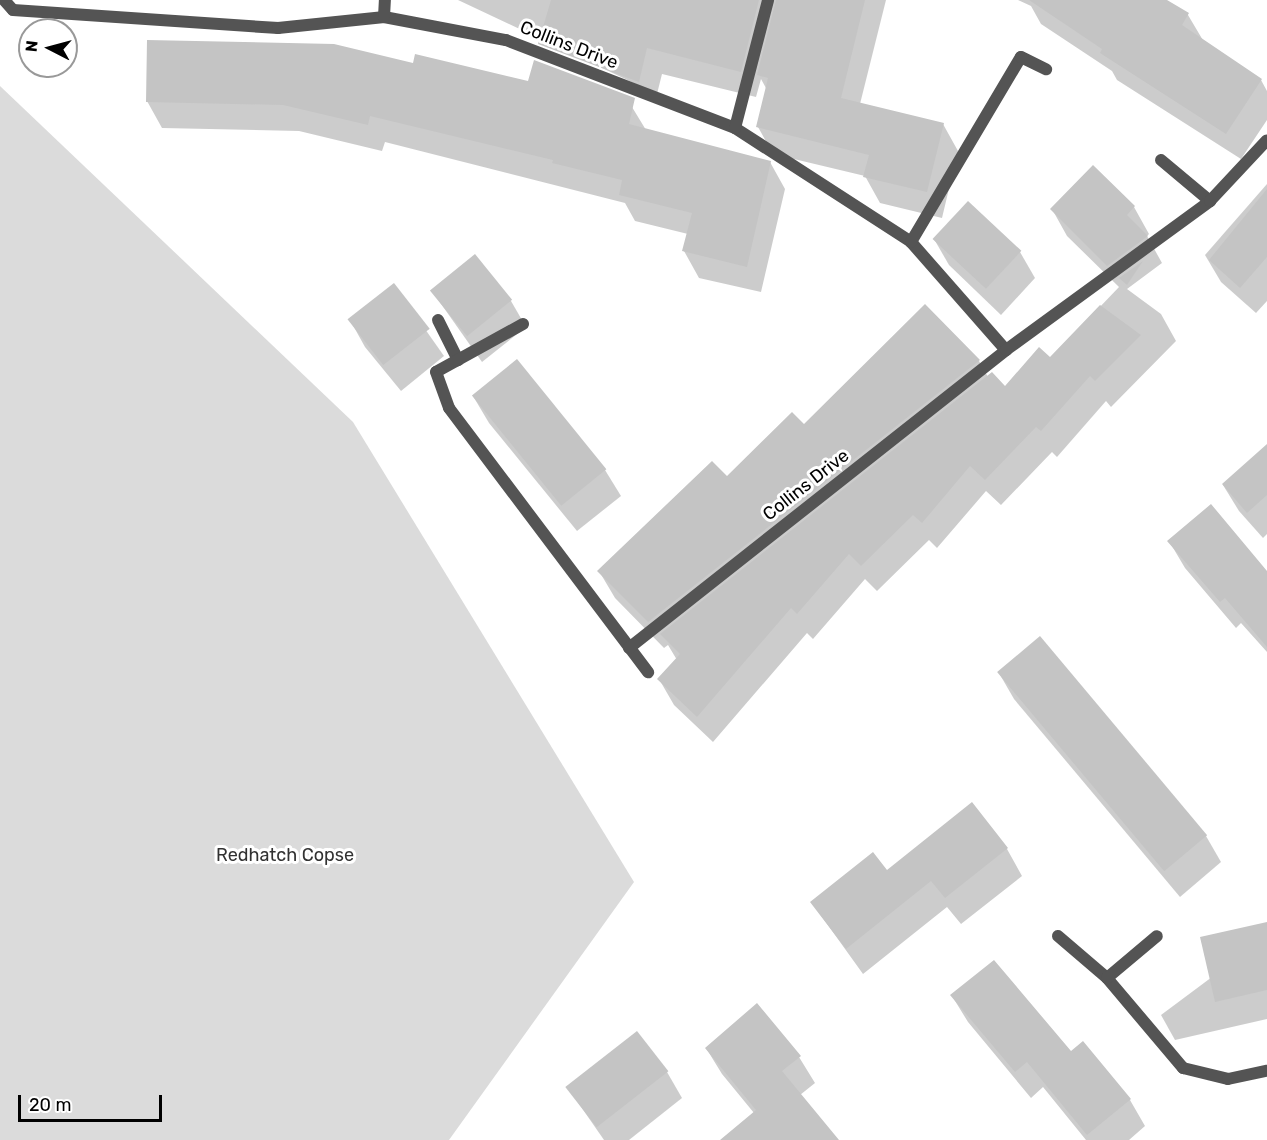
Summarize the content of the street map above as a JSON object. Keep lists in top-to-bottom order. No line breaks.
{"streets":{"street":["Collins Drive"]},"parks":["Redhatch Copse"],"scale_bar":"20 m","north":"left"}
